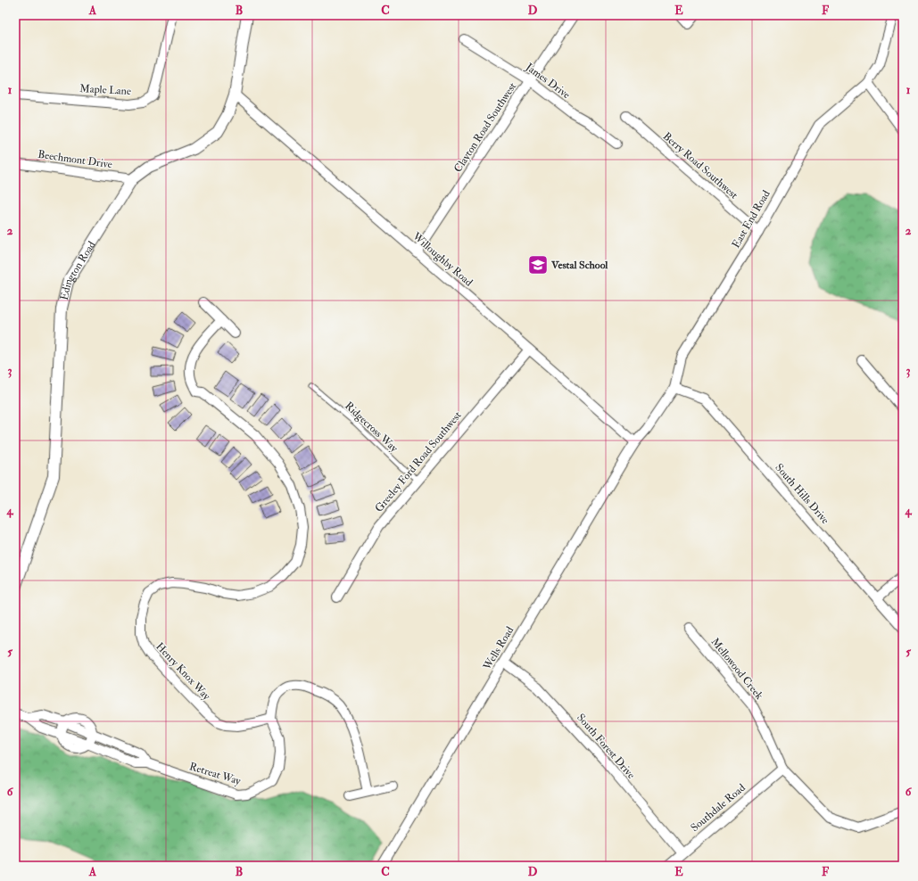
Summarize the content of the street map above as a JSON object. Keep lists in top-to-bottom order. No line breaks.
{"streets":{"street":["James Drive","Maple Lane","Clayton Road Southwest","Beechmont Drive","Berry Road Southwest","East End Road","Willoughby Road","Edington Road","Greeley Ford Road Southwest","South Hills Drive","Wells Road","Mellowood Creek","Henry Knox Way","South Forest Drive","Retreat Way","Southdale Road"],"lane":["Ridgecross Way"]},"crossings":[["James Drive","Clayton Road Southwest"],["Clayton Road Southwest","Willoughby Road"],["Beechmont Drive","Edington Road"],["Berry Road Southwest","East End Road"],["East End Road","Willoughby Road"],["East End Road","South Hills Drive"],["East End Road","Wells Road"],["Willoughby Road","Edington Road"],["Willoughby Road","Greeley Ford Road Southwest"],["Willoughby Road","Wells Road"],["Ridgecross Way","Greeley Ford Road Southwest"],["Wells Road","South Forest Drive"],["Mellowood Creek","Southdale Road"],["Henry Knox Way","Retreat Way"],["South Forest Drive","Southdale Road"]],"places":{"school or university":["Vestal School"]},"grid":{"columns":["A","B","C","D","E","F"],"rows":["1","2","3","4","5","6"]}}
